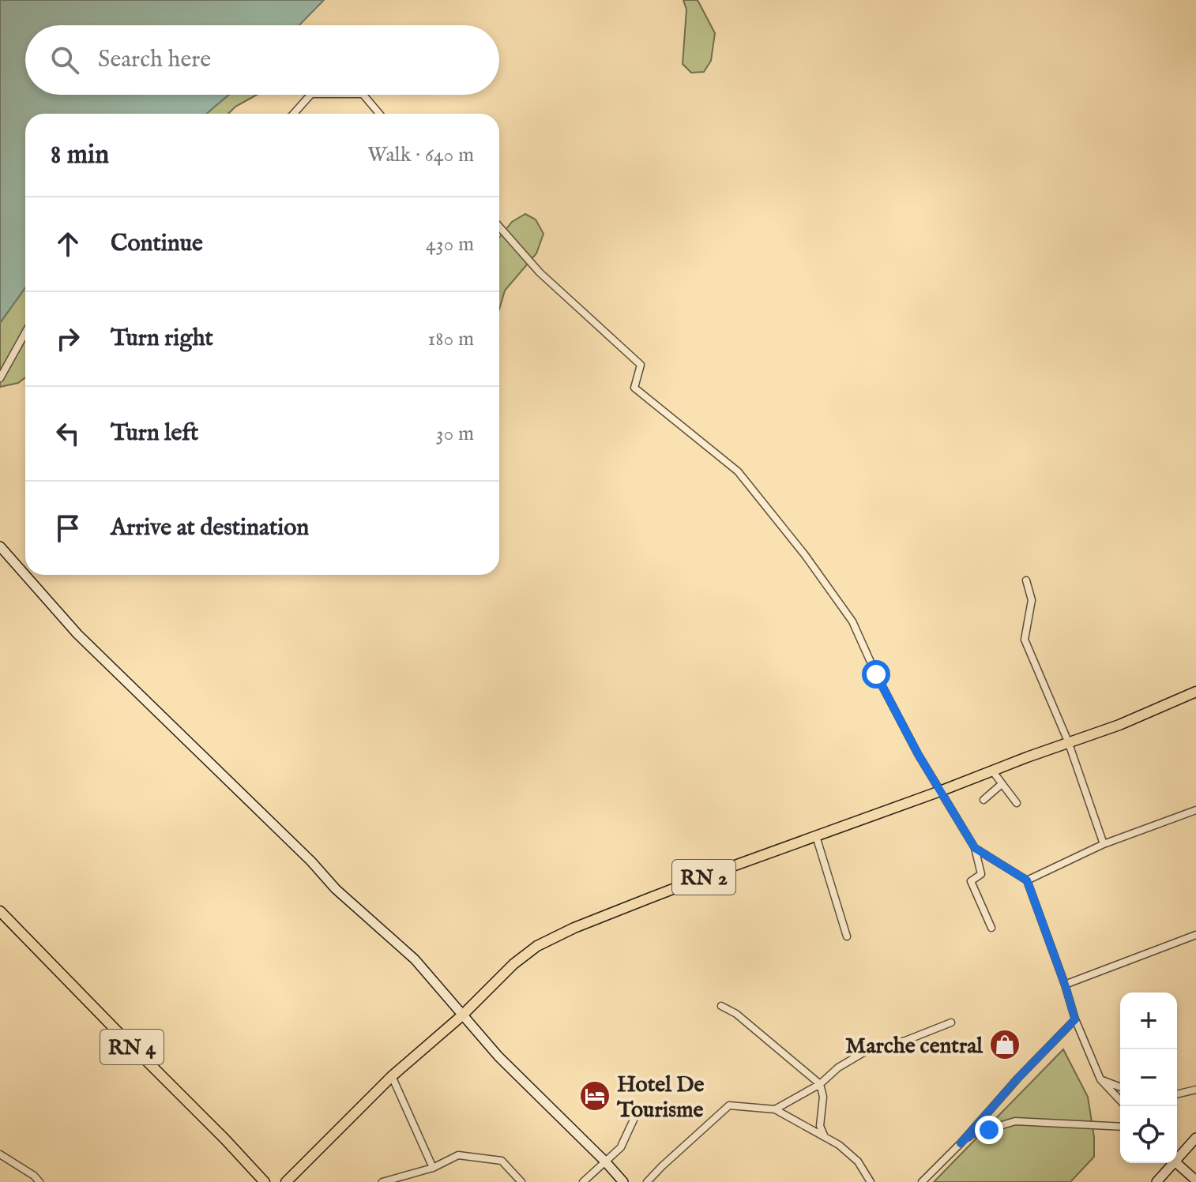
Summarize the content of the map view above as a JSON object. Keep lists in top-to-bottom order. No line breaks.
{"streets":{"main road":["RN 2","RN 4"]},"places":{"shop":["Marche central"],"hotel":["Hotel De Tourisme"]},"page":{"search":"Search here","heading":["8 min","Walk · 640 m"],"list":[["Continue","430 m"],["Turn right","180 m"],["Turn left","30 m"],"Arrive at destination"],"map_buttons":["+","−"]}}
